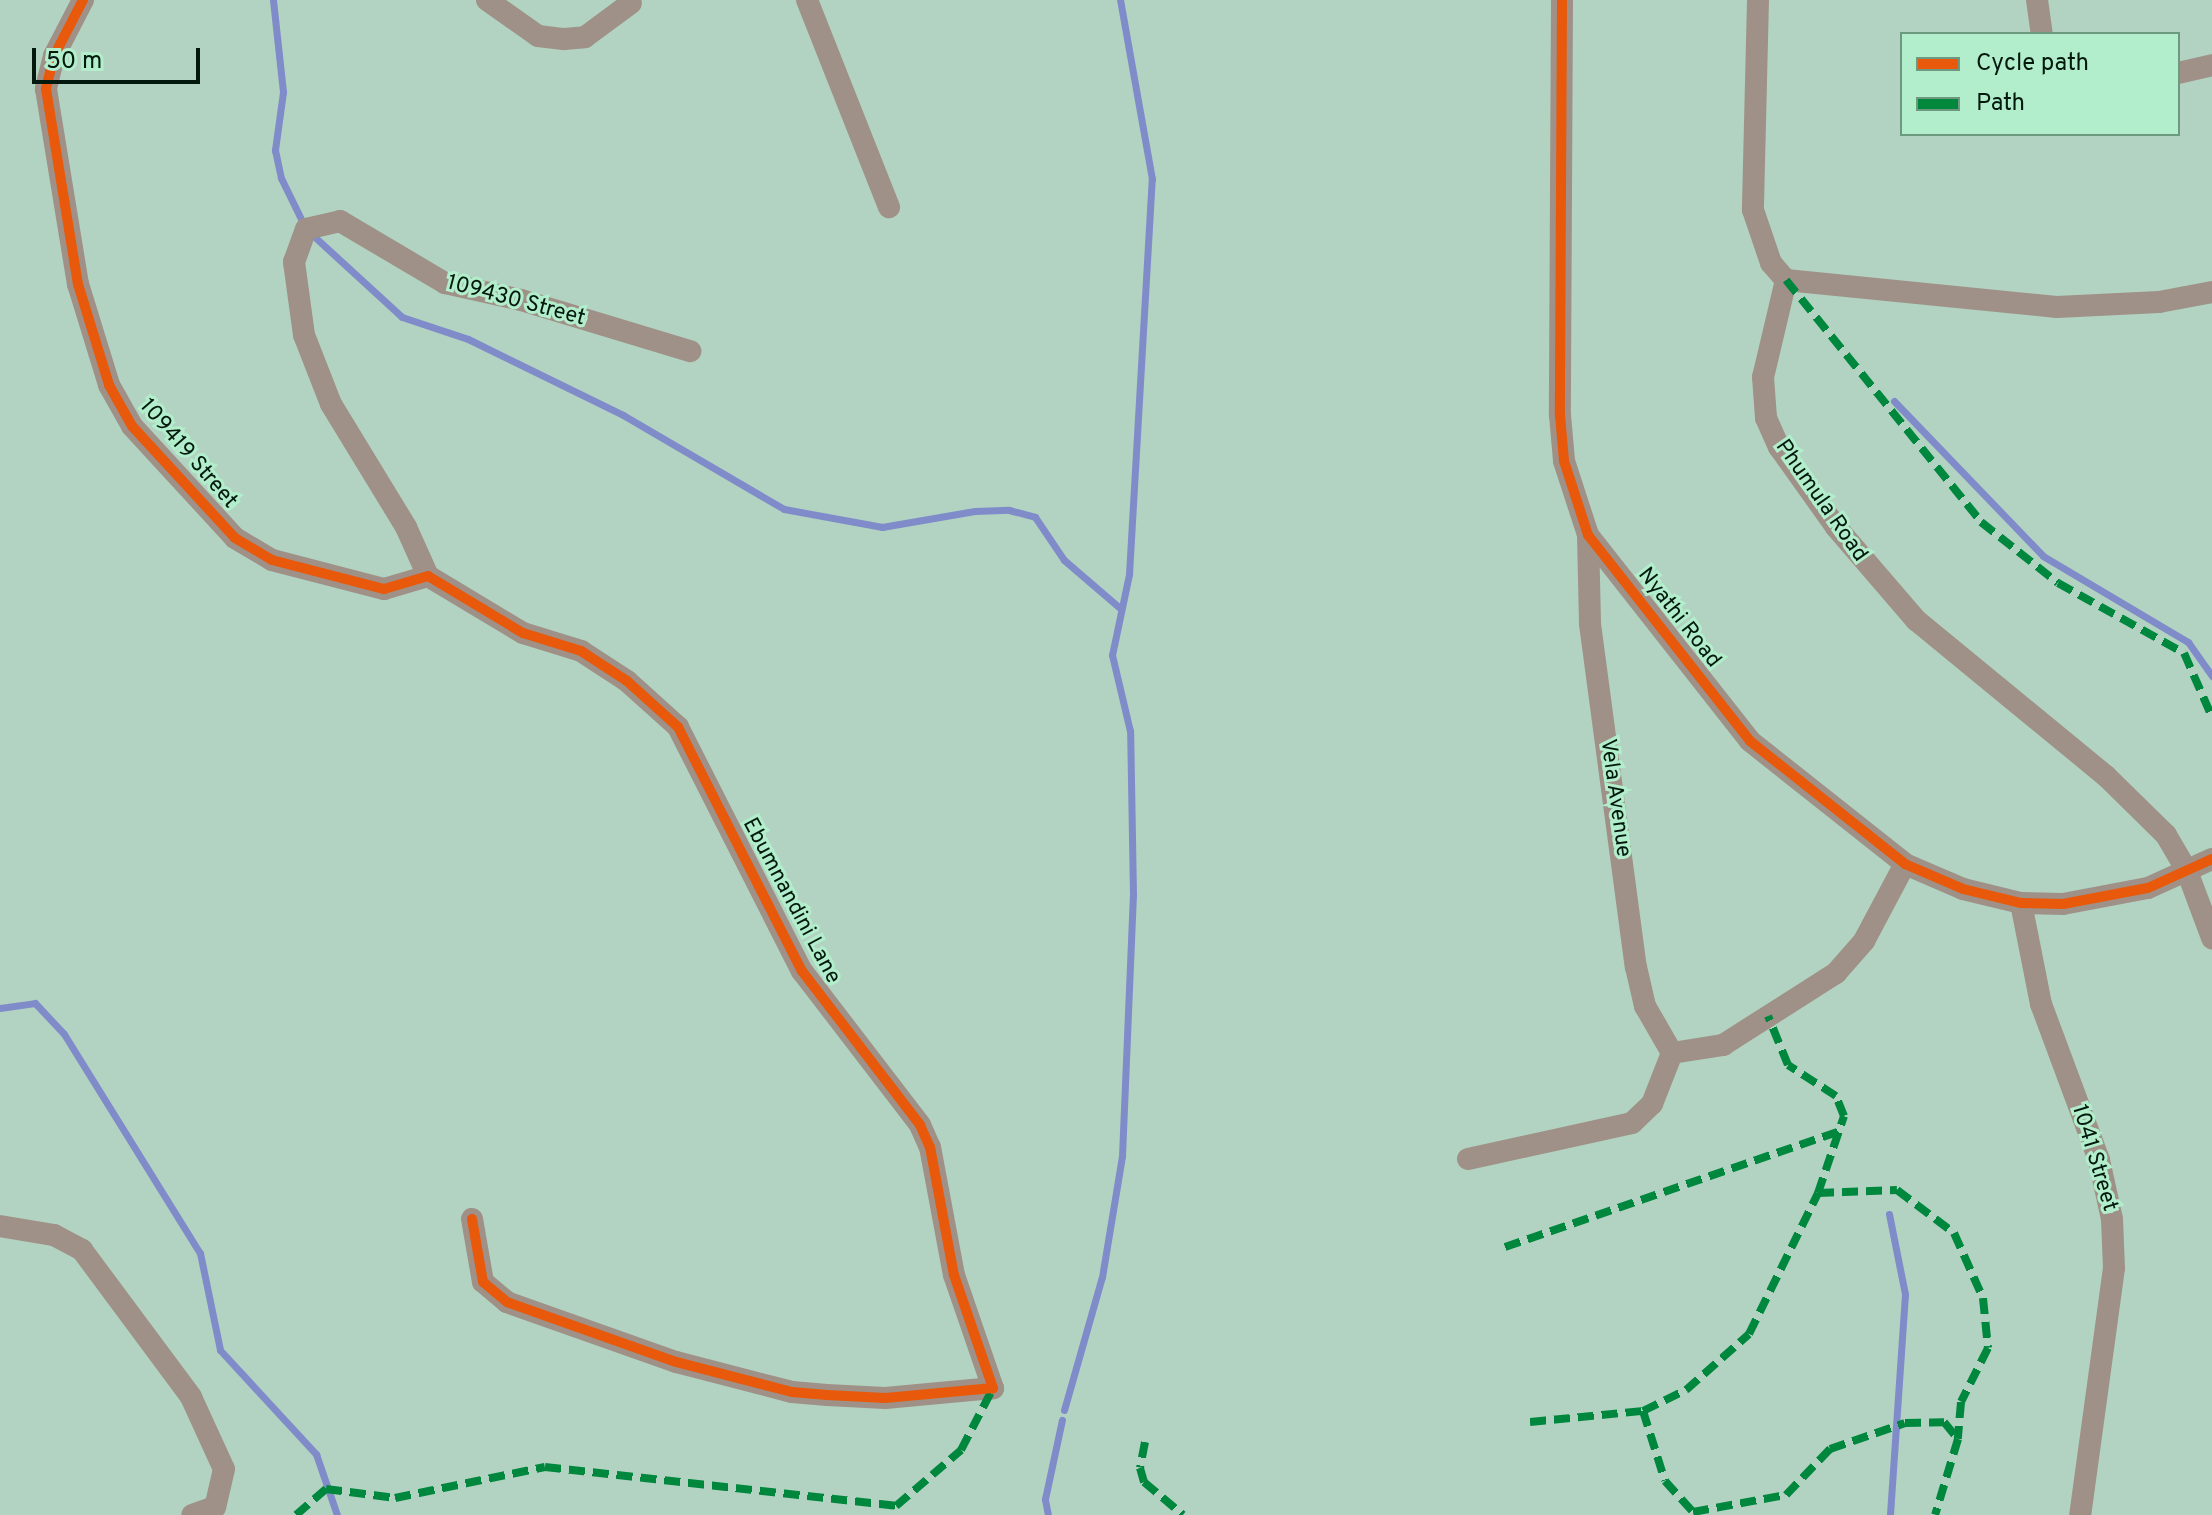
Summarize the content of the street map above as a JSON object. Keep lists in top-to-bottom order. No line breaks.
{"streets":{"street":["109430 Street","109419 Street","Phumula Road","Nyathi Road","Vela Avenue","Ebumnandini Lane","1041 Street"]},"crossings":[["109430 Street","109419 Street"],["109430 Street","Ebumnandini Lane"],["109419 Street","Ebumnandini Lane"],["Phumula Road","Nyathi Road"],["Nyathi Road","Vela Avenue"],["Nyathi Road","1041 Street"]],"legend":["Cycle path","Path"],"scale_bar":"50 m"}
